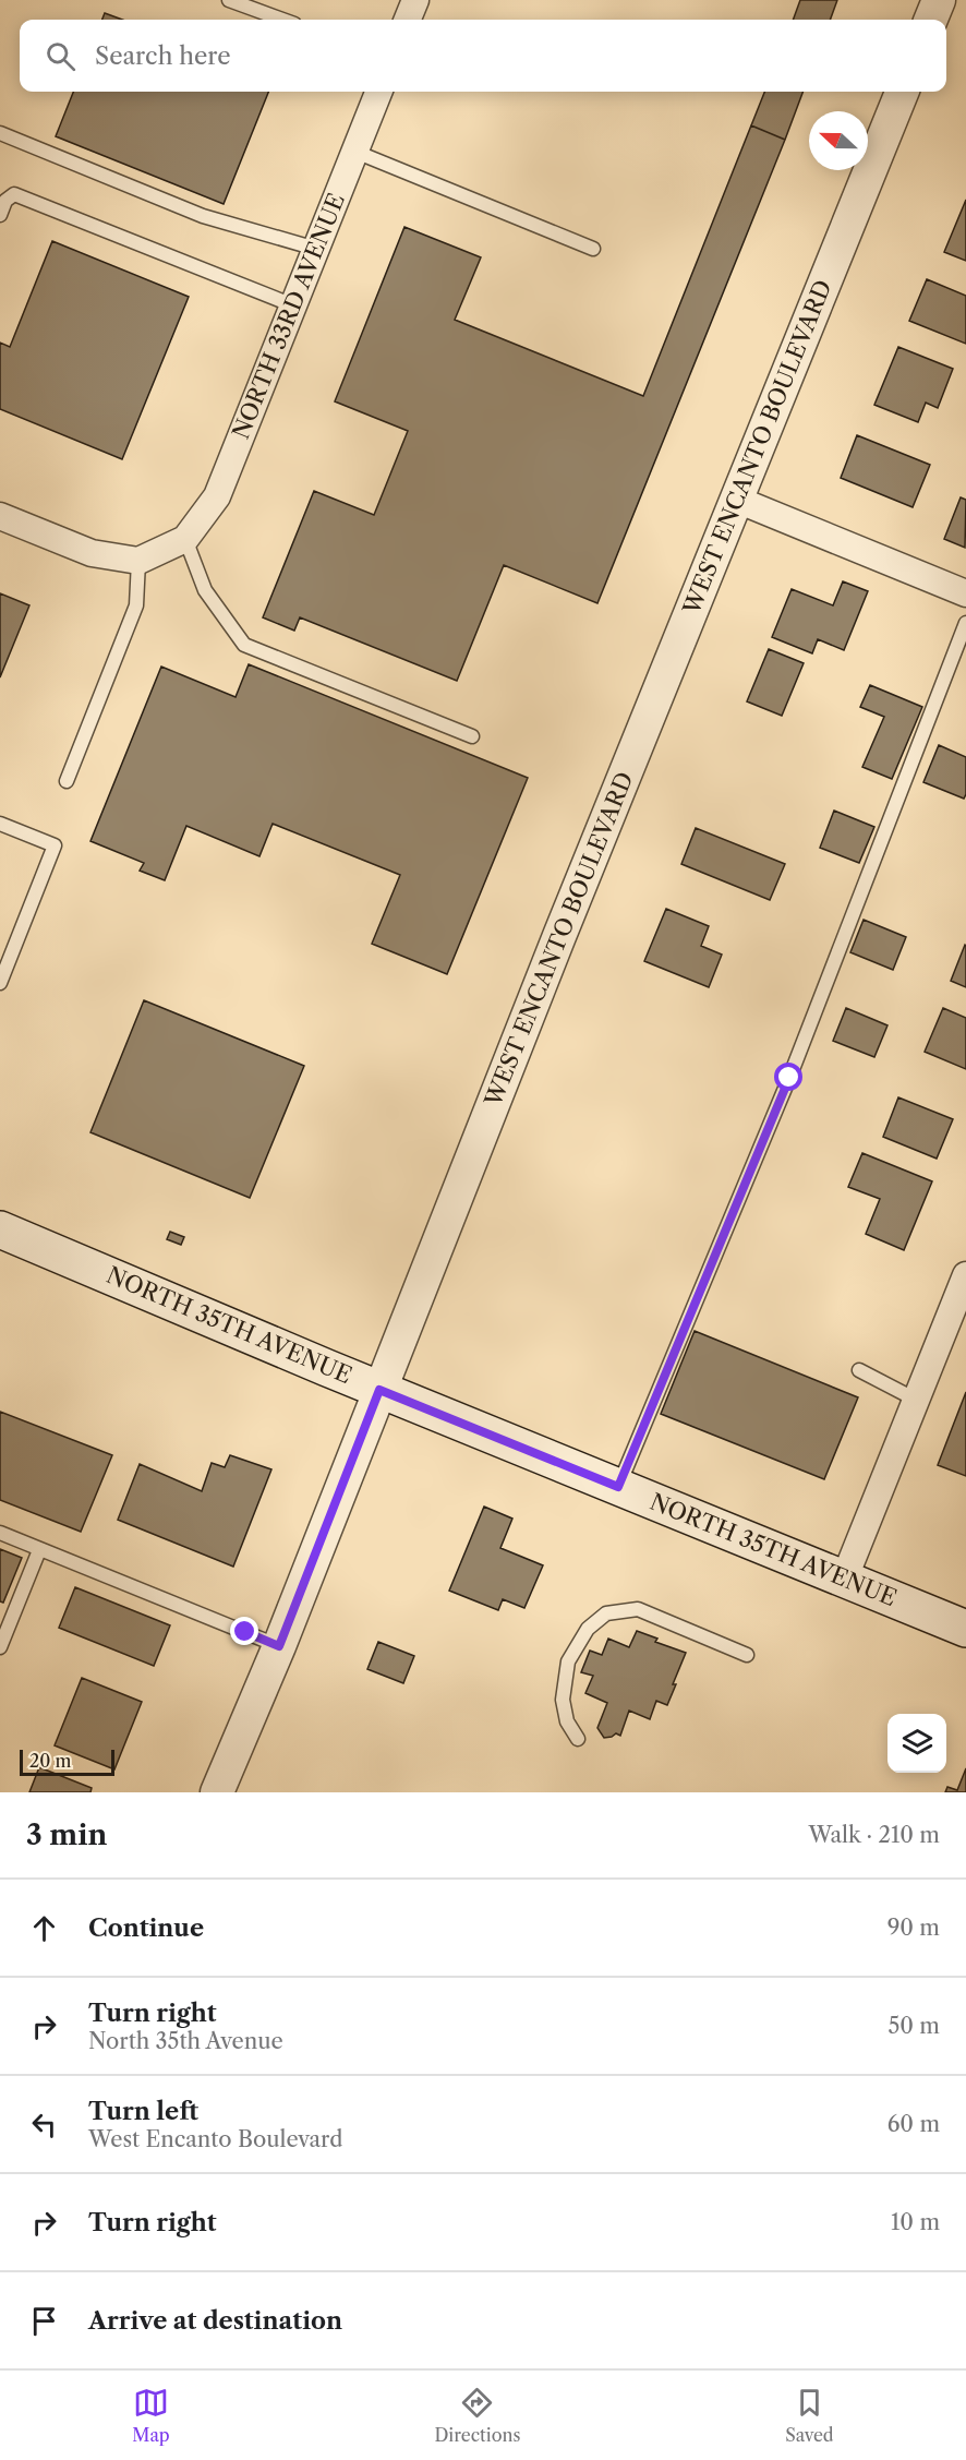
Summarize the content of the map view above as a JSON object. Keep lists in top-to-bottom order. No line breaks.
{"streets":{"main road":["NORTH 35TH AVENUE"],"street":["NORTH 33RD AVENUE","WEST ENCANTO BOULEVARD"]},"crossings":[["WEST ENCANTO BOULEVARD","NORTH 35TH AVENUE"]],"scale_bar":"20 m","north":"left","page":{"search":"Search here","scale":"20 m","heading":["3 min","Walk · 210 m"],"list":[["Continue","90 m"],["Turn right","North 35th Avenue","50 m"],["Turn left","West Encanto Boulevard","60 m"],["Turn right","10 m"],"Arrive at destination"],"nav":["Map","Directions","Saved"]}}
